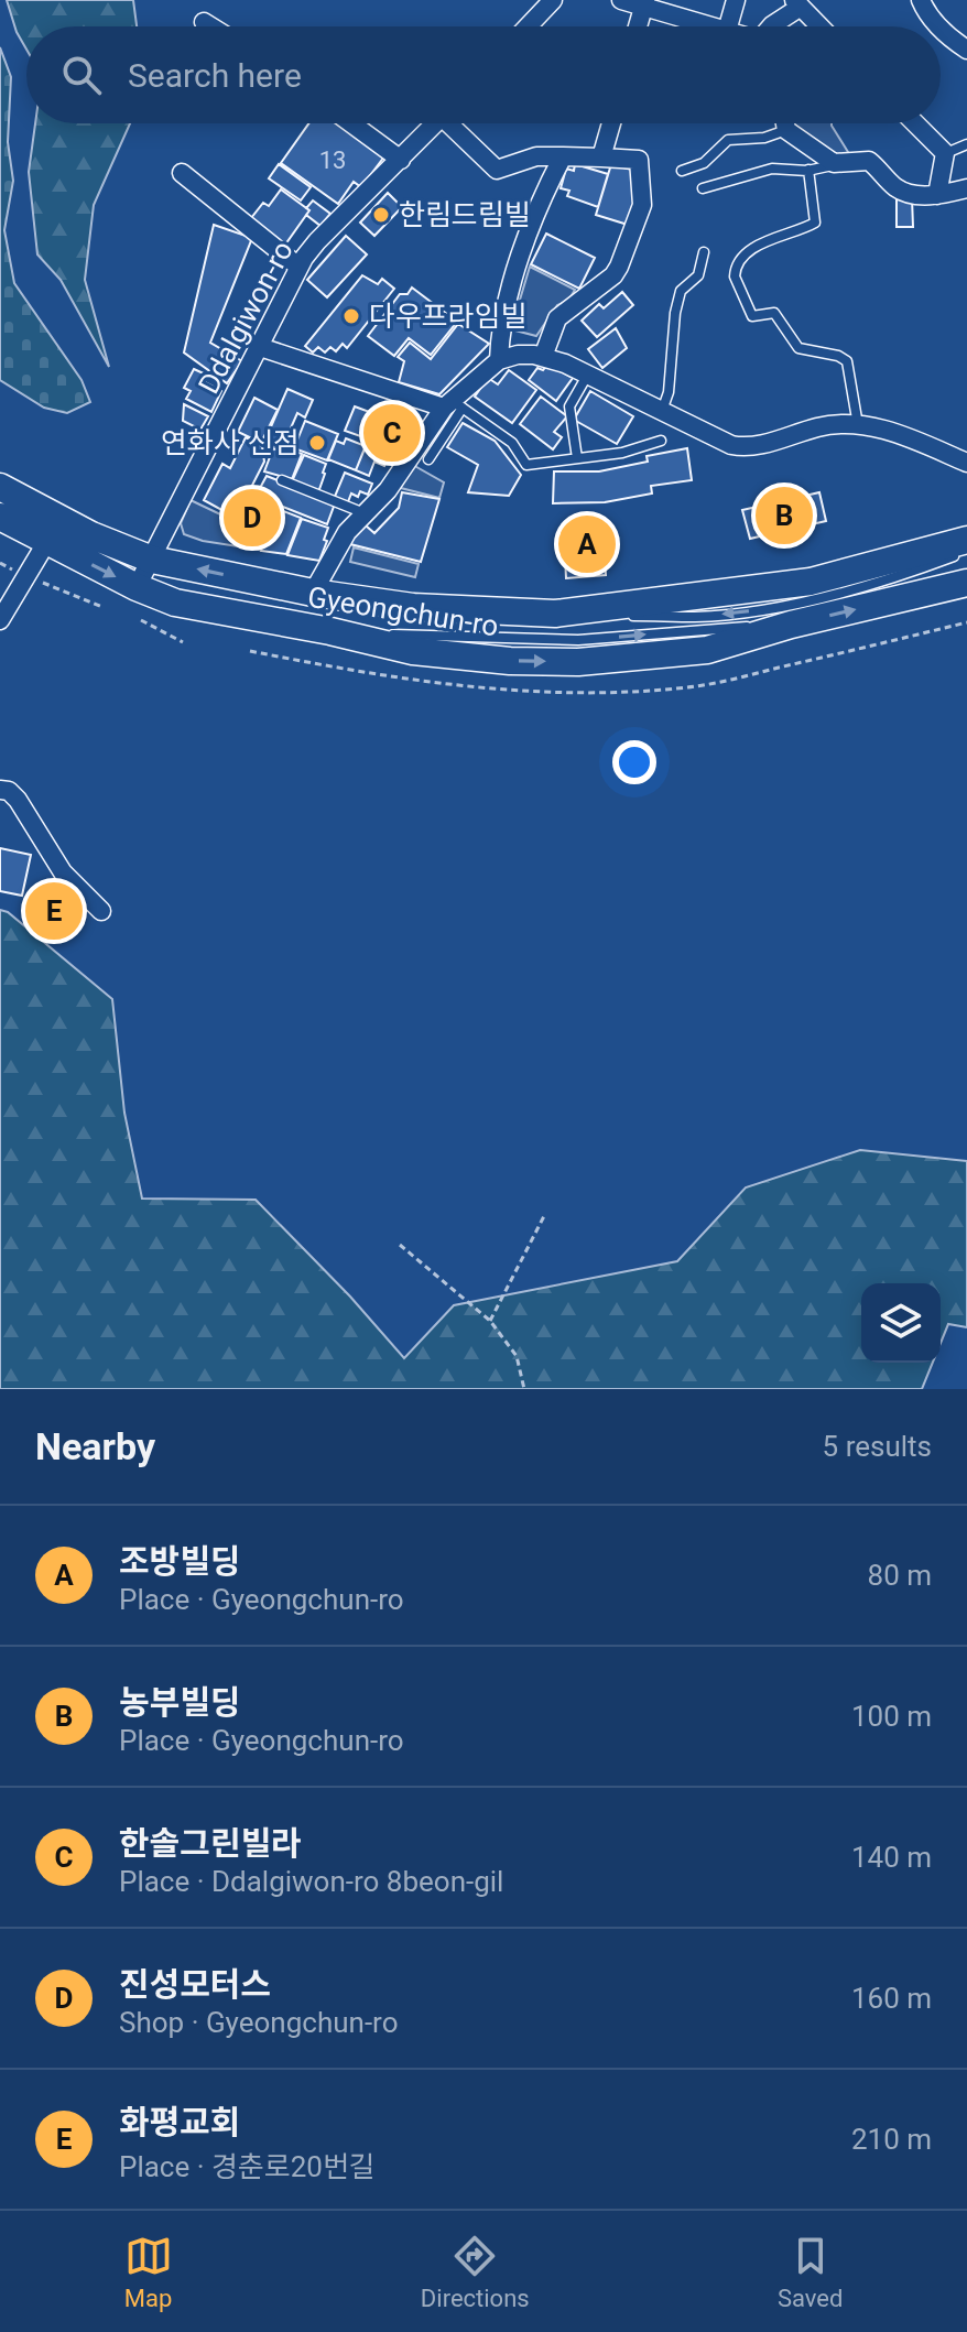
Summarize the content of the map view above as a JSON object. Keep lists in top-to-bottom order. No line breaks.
{"streets":{"main road":["Gyeongchun-ro"],"street":["Ddalgiwon-ro"]},"crossings":[["Ddalgiwon-ro","Gyeongchun-ro"]],"places":["한림드림빌","다우프라임빌","연화사 신점"],"house_numbers":["13"],"page":{"search":"Search here","pins":["C","B","D","A","E"],"heading":["Nearby","5 results"],"list":[{"mark":"A","name":"조방빌딩","note":"Place · Gyeongchun-ro","value":"80 m"},{"mark":"B","name":"농부빌딩","note":"Place · Gyeongchun-ro","value":"100 m"},{"mark":"C","name":"한솔그린빌라","note":"Place · Ddalgiwon-ro 8beon-gil","value":"140 m"},{"mark":"D","name":"진성모터스","note":"Shop · Gyeongchun-ro","value":"160 m"},{"mark":"E","name":"화평교회","note":"Place · 경춘로20번길","value":"210 m"}],"nav":["Map","Directions","Saved"]}}
